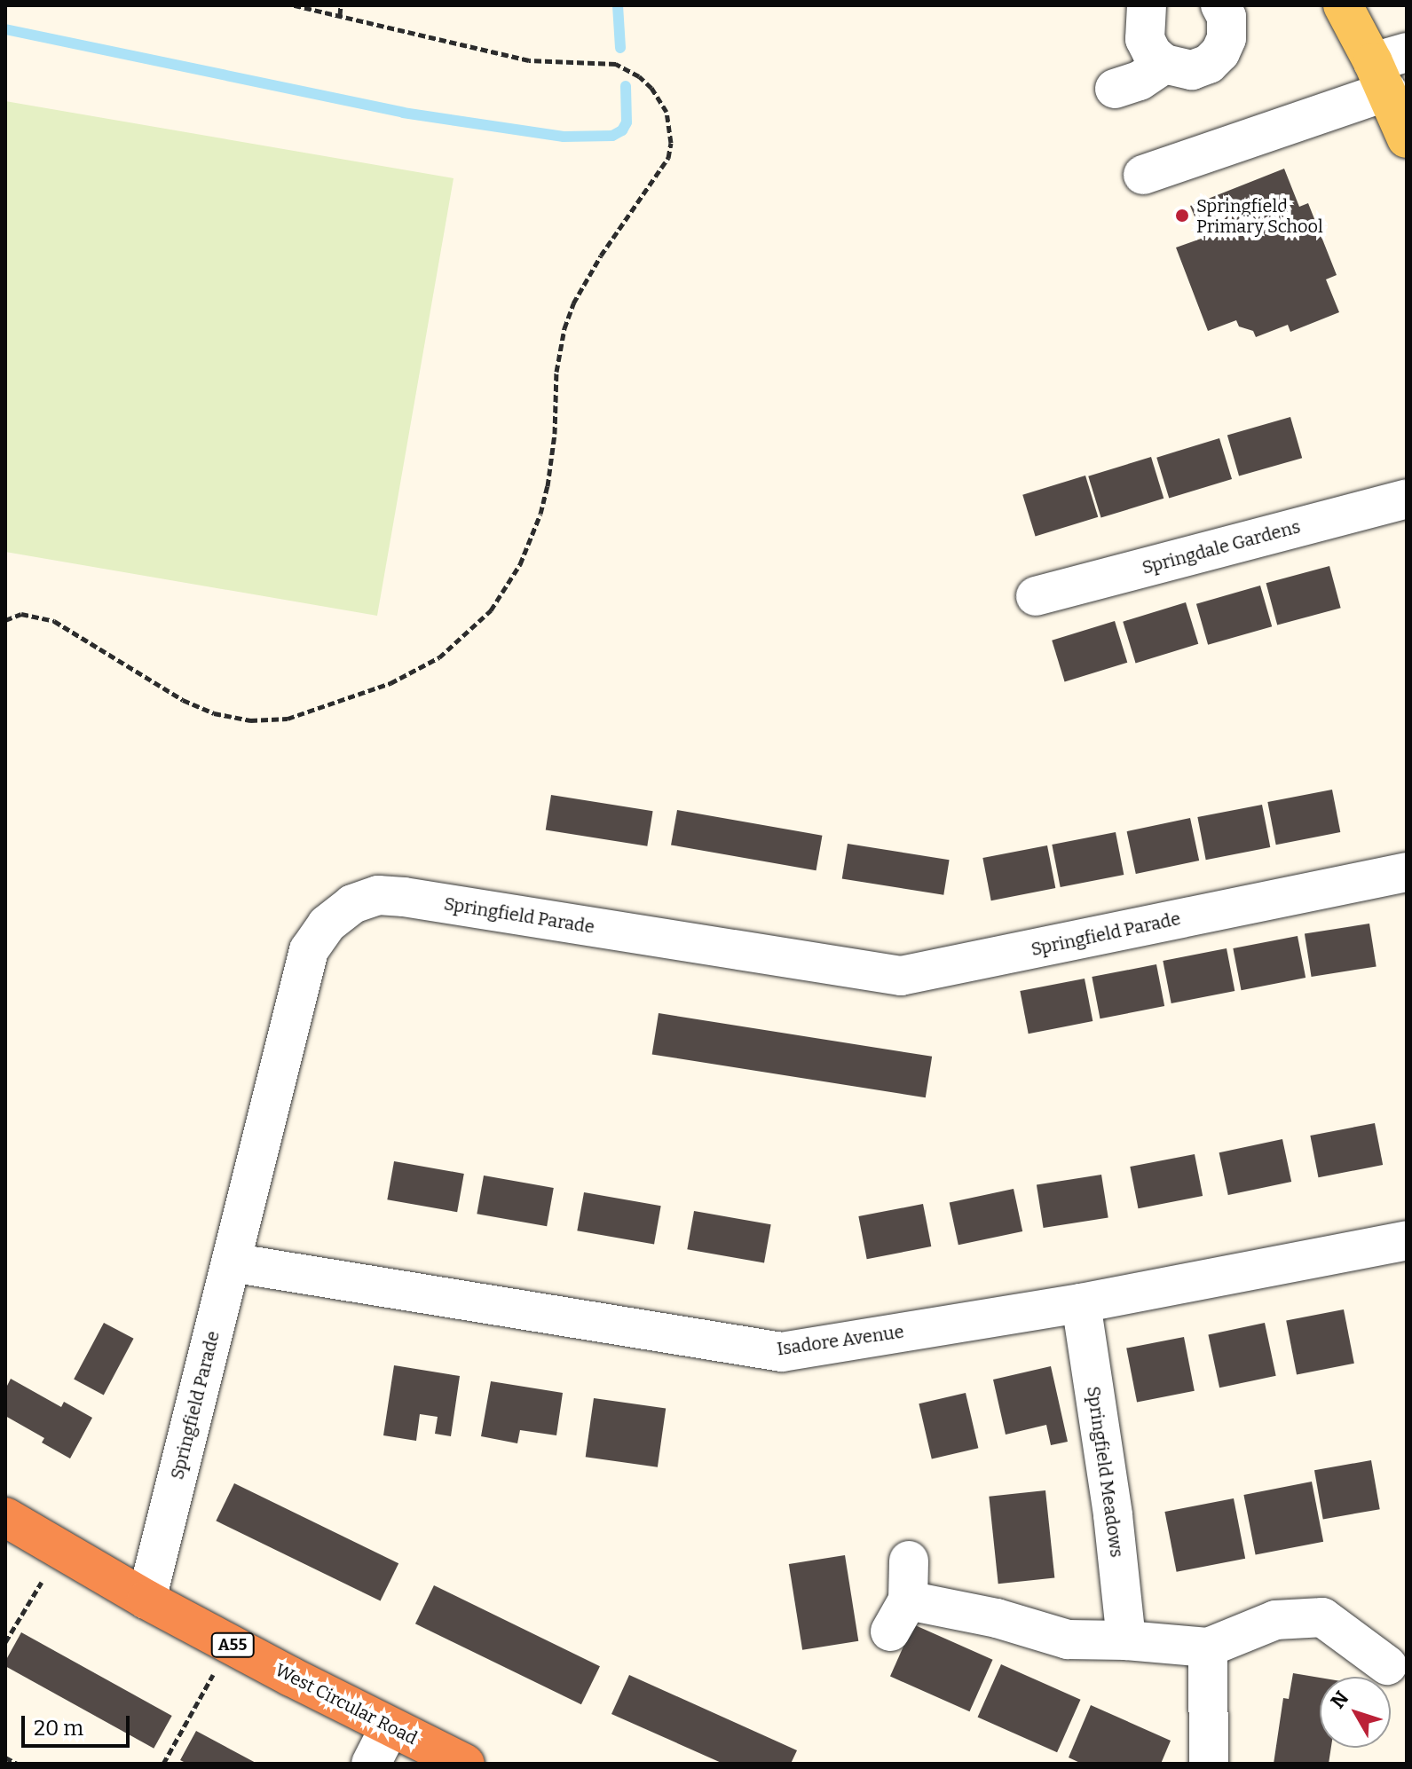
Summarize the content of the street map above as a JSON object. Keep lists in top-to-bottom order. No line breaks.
{"streets":{"highway":["A55","West Circular Road"],"street":["Springdale Gardens","Springfield Parade","Isadore Avenue","Springfield Meadows"]},"crossings":[["Springfield Parade","Isadore Avenue"],["Springfield Parade","West Circular Road"],["Isadore Avenue","Springfield Meadows"]],"places":["Springfield Primary School"],"scale_bar":"20 m","north":"top left"}
